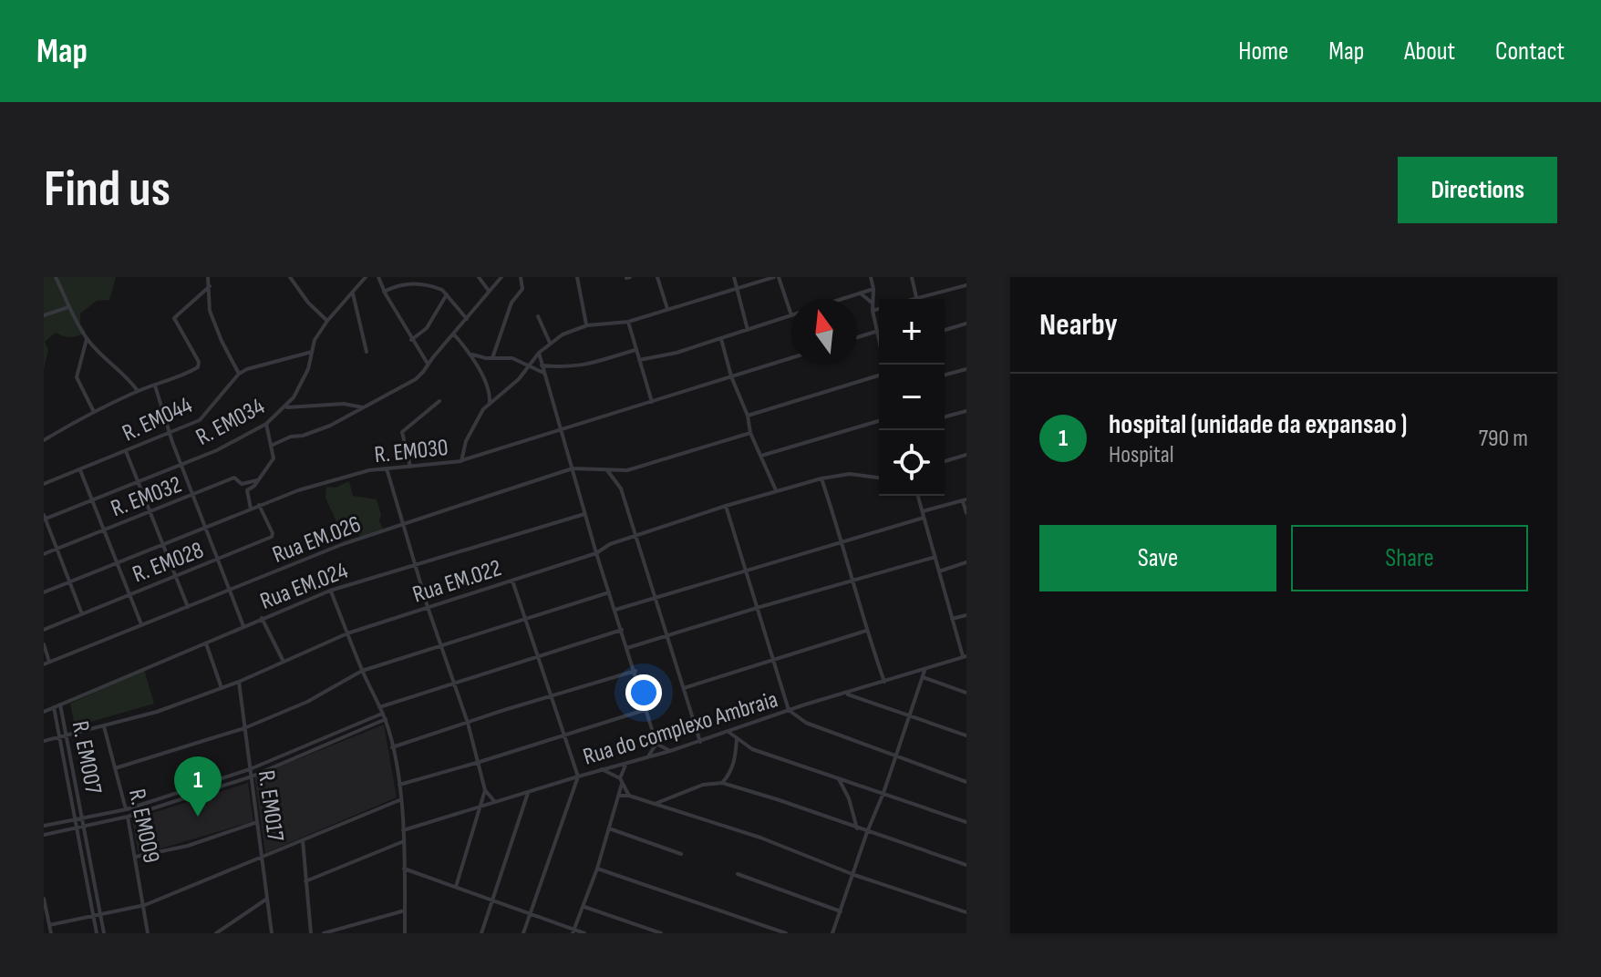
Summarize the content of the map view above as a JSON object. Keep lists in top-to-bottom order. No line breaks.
{"streets":{"street":["R. EM044","R. EM034","R. EM030","R. EM032","Rua EM.026","R. EM028","Rua EM.022","Rua EM.024","Rua do complexo Ambraia","R. EM007","R. EM017","R. EM009"]},"crossings":[["R. EM044","R. EM034"],["R. EM030","R. EM028"],["Rua EM.022","R. EM007"],["Rua EM.022","R. EM017"],["Rua EM.022","R. EM009"],["Rua EM.024","R. EM007"]],"north":"top","page":{"header":"Map","nav":["Home","Map","About","Contact"],"buttons":["Directions",["Save","Share"]],"title":"Find us","heading":"Nearby","map_buttons":["+","−"],"list":[{"mark":"1","name":"hospital (unidade da expansao )","note":"Hospital","value":"790 m"}],"pins":"1"}}
